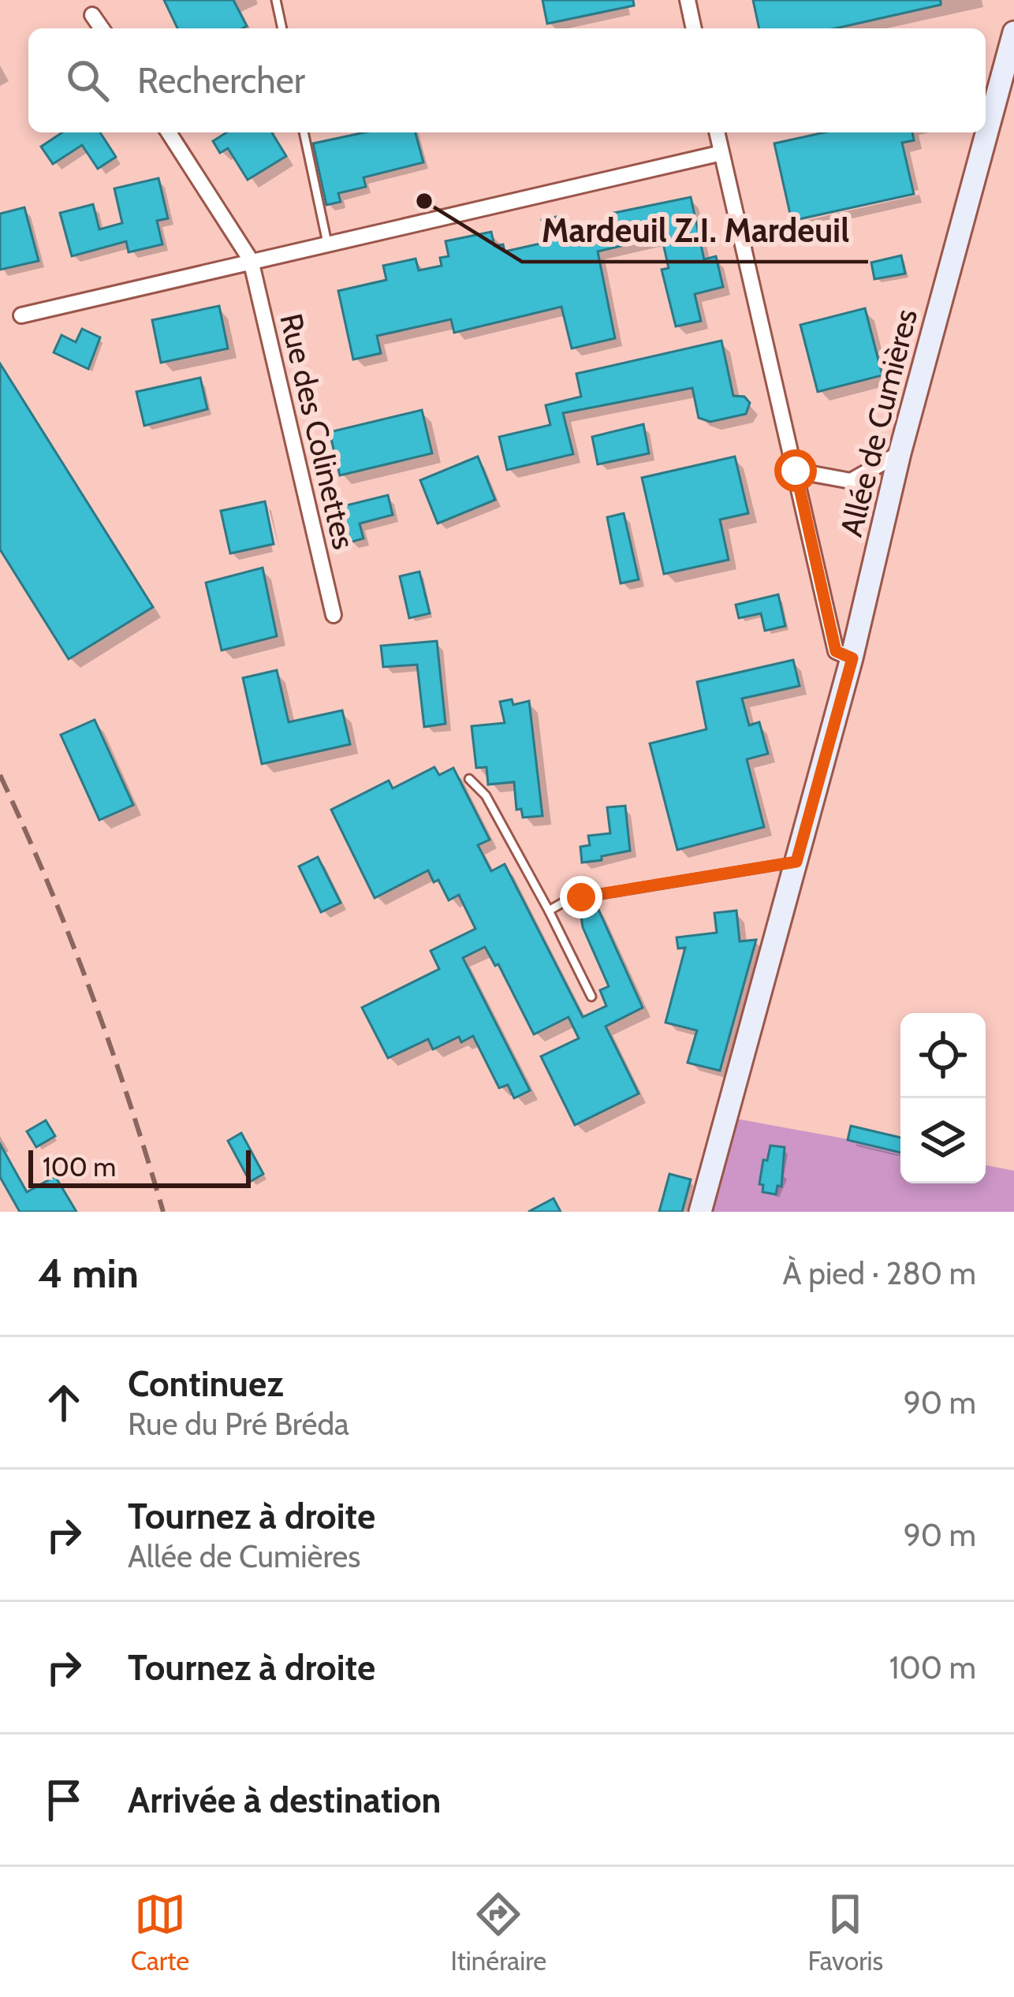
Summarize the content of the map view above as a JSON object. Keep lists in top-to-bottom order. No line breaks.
{"streets":{"main road":["Allée de Cumières"],"street":["Rue des Colinettes"]},"places":["Mardeuil Z.I. Mardeuil"],"scale_bar":"100 m","page":{"search":"Rechercher","scale":"100 m","heading":["4 min","À pied · 280 m"],"list":[["Continuez","Rue du Pré Bréda","90 m"],["Tournez à droite","Allée de Cumières","90 m"],["Tournez à droite","100 m"],"Arrivée à destination"],"nav":["Carte","Itinéraire","Favoris"]}}
